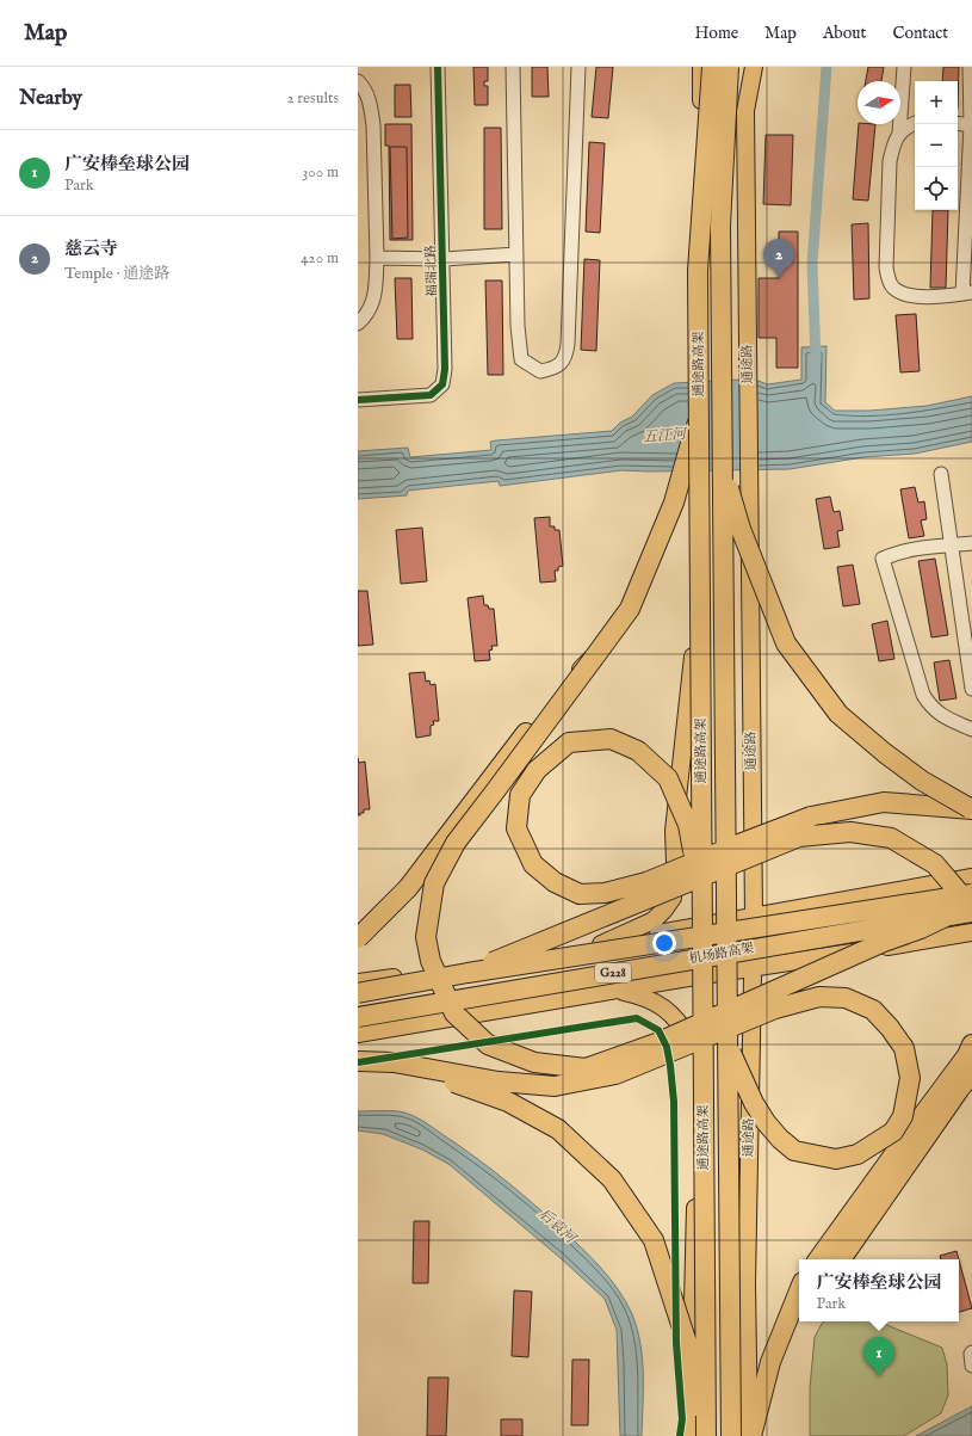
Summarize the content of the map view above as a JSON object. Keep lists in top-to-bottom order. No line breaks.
{"streets":{"highway":["通途路高架","机场路高架","G228"],"main road":["通途路"],"street":["福瑞北路"]},"water":["五江河","后袁河"],"north":"right","page":{"header":"Map","nav":["Home","Map","About","Contact"],"heading":["Nearby","2 results"],"map_buttons":["+","−"],"list":[{"mark":"1","name":"广安棒垒球公园","note":"Park","value":"300 m"},{"mark":"2","name":"慈云寺","note":"Temple · 通途路","value":"420 m"}],"pins":["2","1"],"popup":["广安棒垒球公园","Park"]}}
